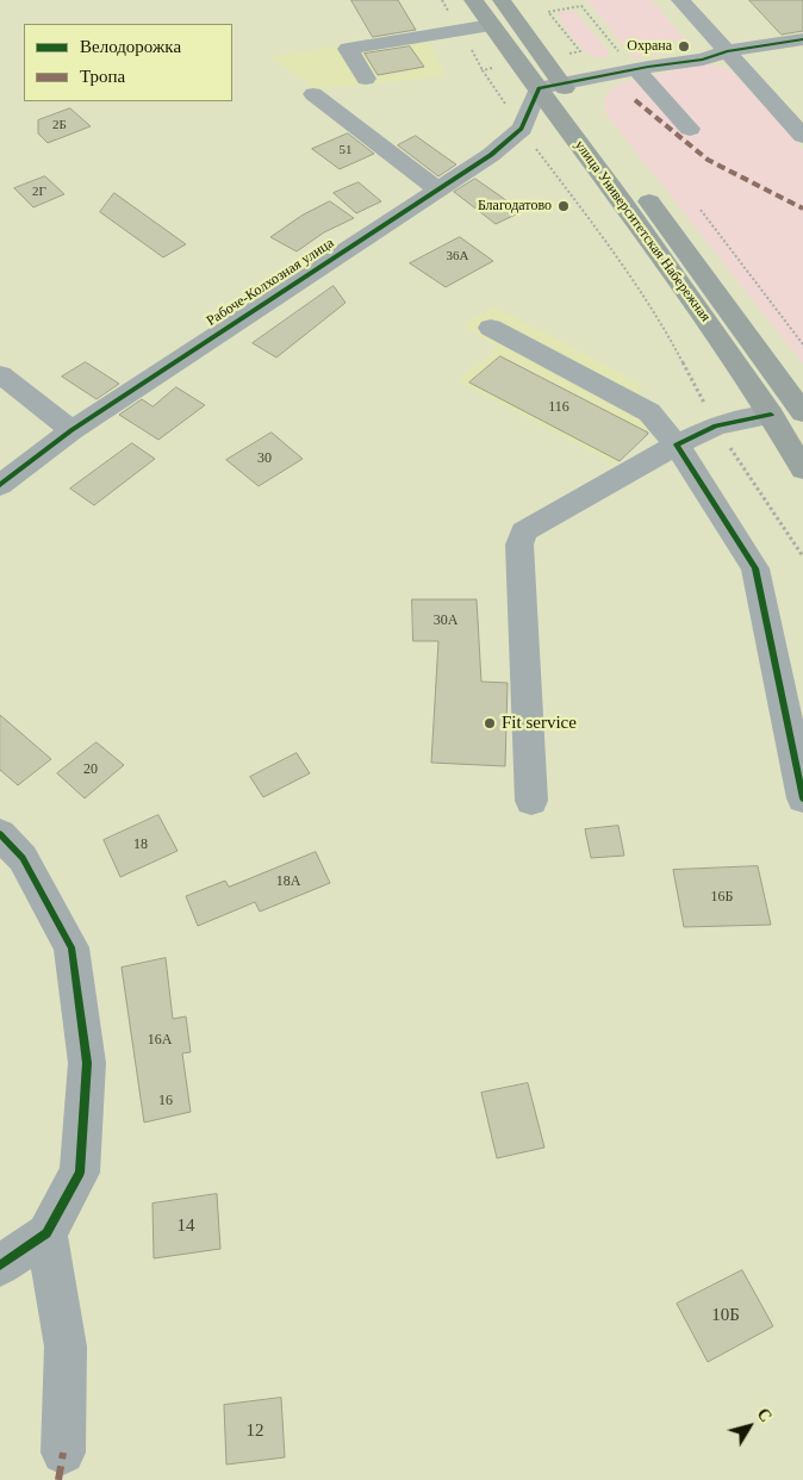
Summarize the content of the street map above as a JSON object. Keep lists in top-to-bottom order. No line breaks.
{"streets":{"main road":["улица Университетская Набережная"],"street":["Рабоче-Колхозная улица"]},"crossings":[["улица Университетская Набережная","Рабоче-Колхозная улица"]],"places":["Охрана","Благодатово","Fit service"],"house_numbers":["2Б","51","2Г","36А","116","30","30А","20","18","18А","16Б","16А","16","14","10Б","12"],"legend":["Велодорожка","Тропа"],"north":"top right"}
